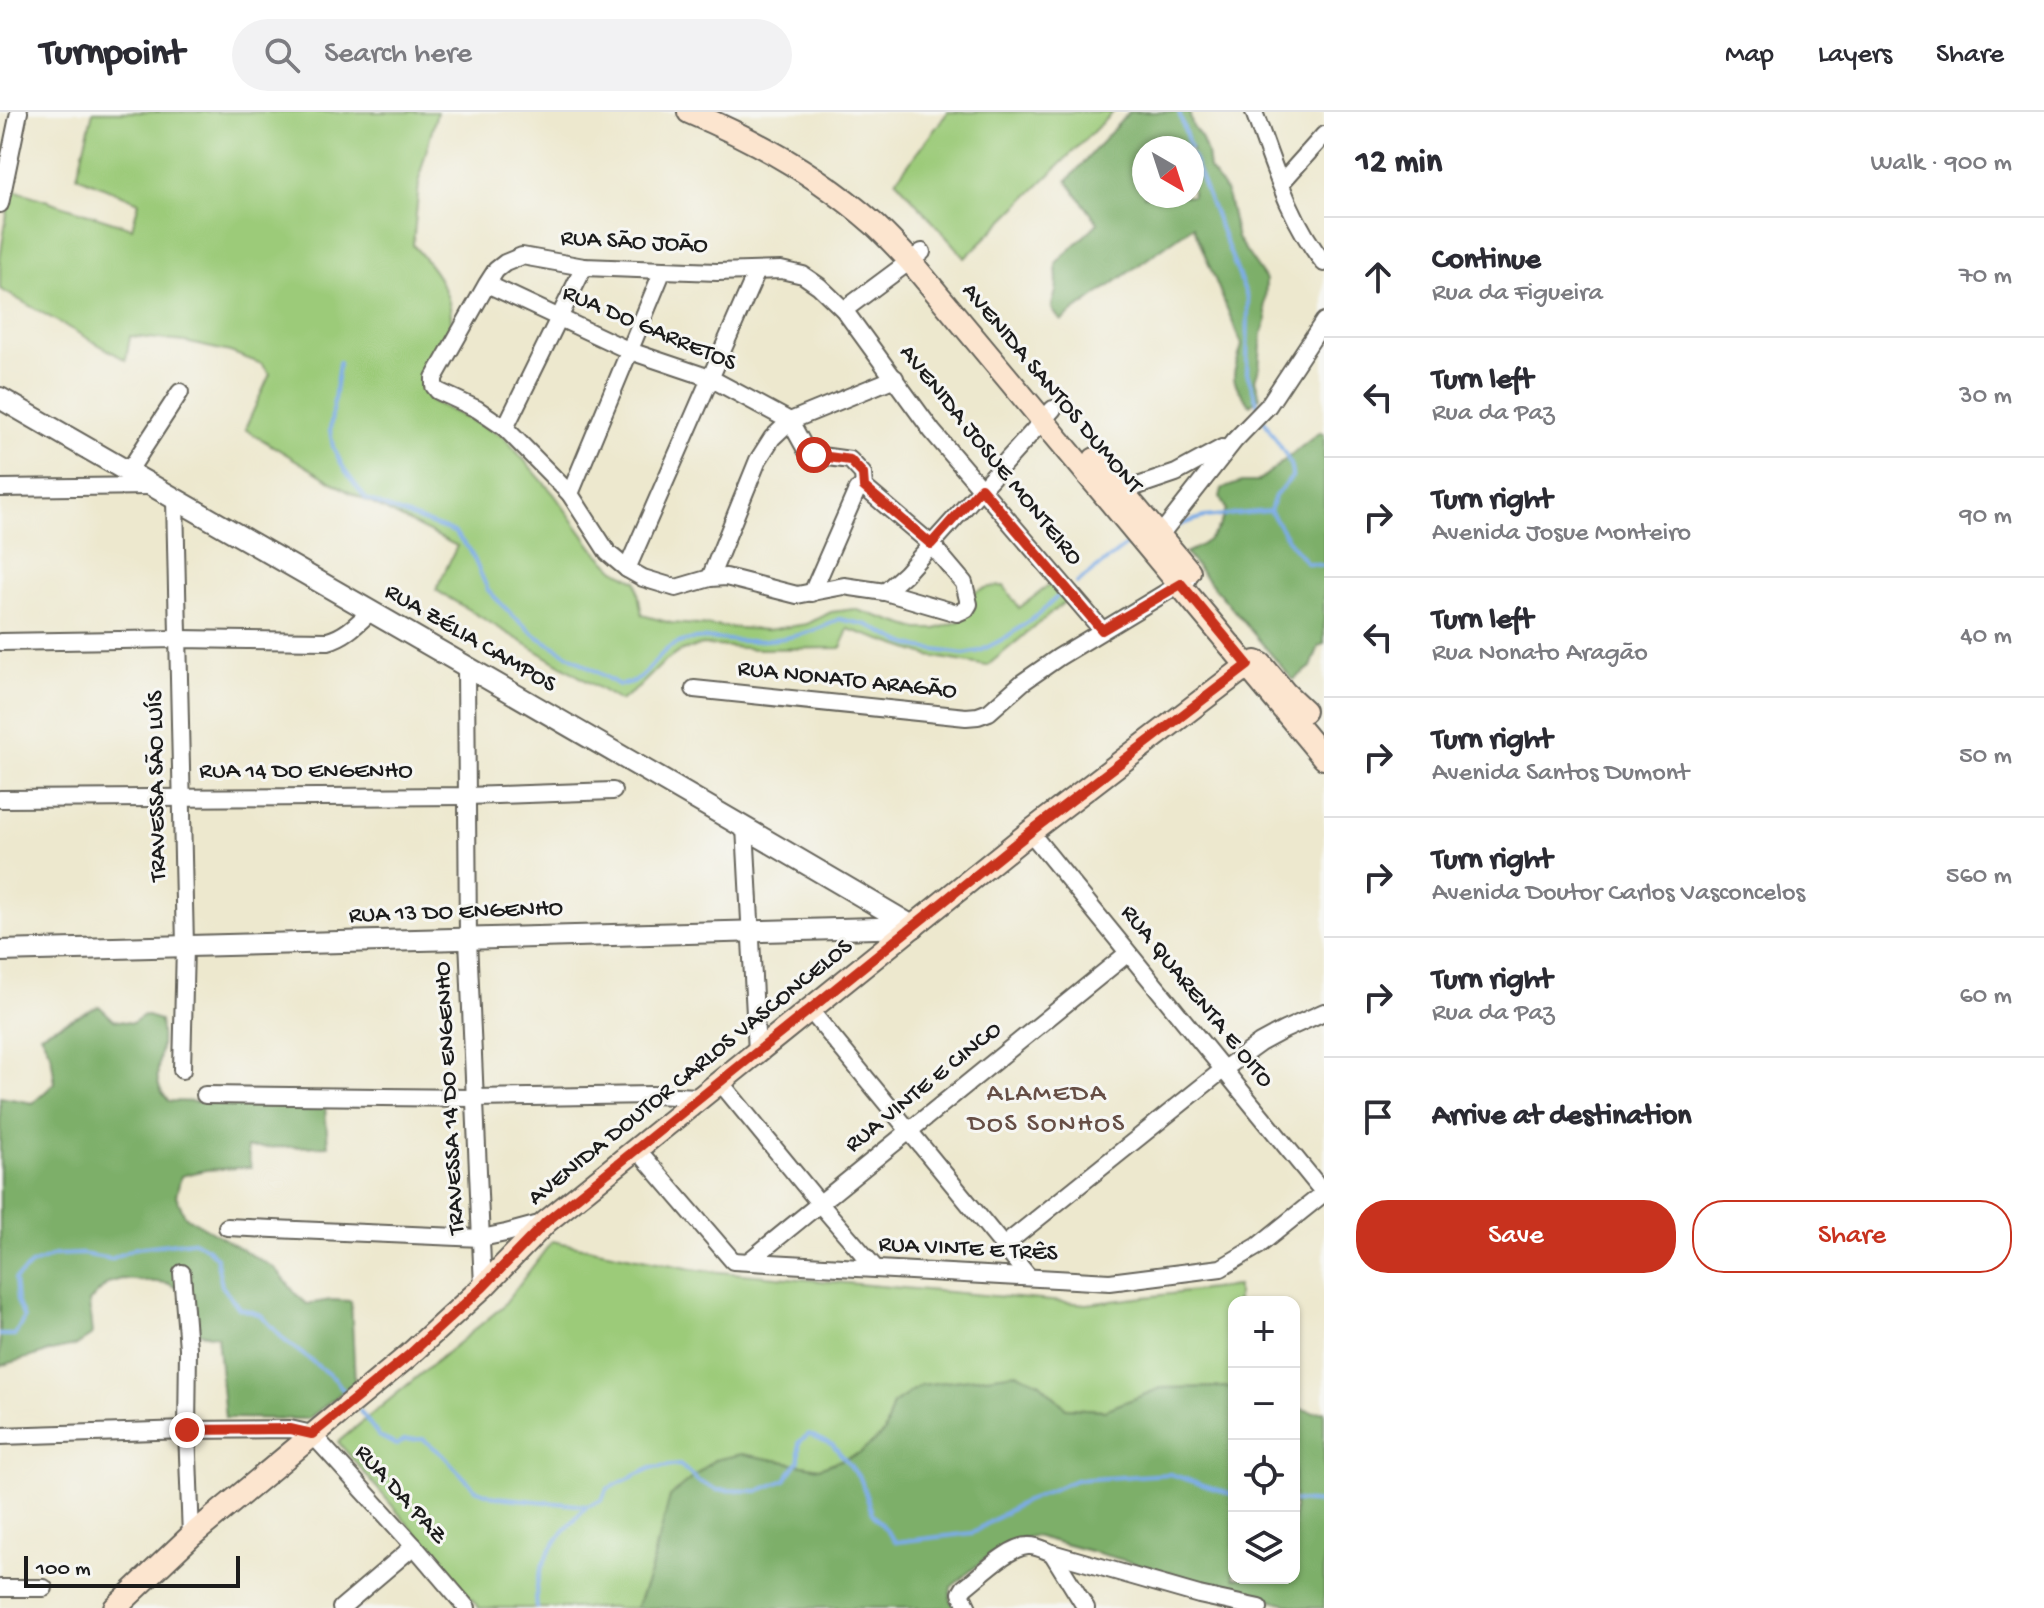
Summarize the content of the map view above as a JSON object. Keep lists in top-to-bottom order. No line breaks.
{"streets":{"main road":["AVENIDA SANTOS DUMONT","AVENIDA DOUTOR CARLOS VASCONCELOS"],"street":["RUA SÃO JOÃO","RUA DO GARRETOS","AVENIDA JOSUE MONTEIRO","RUA ZÉLIA CAMPOS","RUA NONATO ARAGÃO","RUA 14 DO ENGENHO","TRAVESSA SÃO LUÍS","RUA 13 DO ENGENHO","RUA QUARENTA E OITO","RUA VINTE E CINCO","TRAVESSA 14 DO ENGENHO","RUA VINTE E TRÊS","RUA DA PAZ"]},"crossings":[["RUA SÃO JOÃO","RUA DO GARRETOS"],["RUA SÃO JOÃO","AVENIDA JOSUE MONTEIRO"],["AVENIDA SANTOS DUMONT","RUA NONATO ARAGÃO"],["AVENIDA SANTOS DUMONT","AVENIDA DOUTOR CARLOS VASCONCELOS"],["AVENIDA JOSUE MONTEIRO","RUA NONATO ARAGÃO"],["RUA ZÉLIA CAMPOS","TRAVESSA SÃO LUÍS"],["RUA ZÉLIA CAMPOS","RUA 13 DO ENGENHO"],["RUA ZÉLIA CAMPOS","AVENIDA DOUTOR CARLOS VASCONCELOS"],["RUA ZÉLIA CAMPOS","TRAVESSA 14 DO ENGENHO"],["RUA 14 DO ENGENHO","TRAVESSA SÃO LUÍS"],["RUA 14 DO ENGENHO","TRAVESSA 14 DO ENGENHO"],["TRAVESSA SÃO LUÍS","RUA 13 DO ENGENHO"],["RUA 13 DO ENGENHO","AVENIDA DOUTOR CARLOS VASCONCELOS"],["RUA 13 DO ENGENHO","TRAVESSA 14 DO ENGENHO"],["RUA QUARENTA E OITO","AVENIDA DOUTOR CARLOS VASCONCELOS"],["RUA QUARENTA E OITO","RUA VINTE E CINCO"],["RUA QUARENTA E OITO","RUA VINTE E TRÊS"],["AVENIDA DOUTOR CARLOS VASCONCELOS","TRAVESSA 14 DO ENGENHO"],["AVENIDA DOUTOR CARLOS VASCONCELOS","RUA VINTE E TRÊS"],["AVENIDA DOUTOR CARLOS VASCONCELOS","RUA DA PAZ"],["RUA VINTE E CINCO","RUA VINTE E TRÊS"]],"districts":["ALAMEDA DOS SONHOS"],"scale_bar":"100 m","north":"bottom right","page":{"header":"Turnpoint","search":"Search here","nav":["Map","Layers","Share"],"heading":["12 min","Walk · 900 m"],"list":[["Continue","Rua da Figueira","70 m"],["Turn left","Rua da Paz","30 m"],["Turn right","Avenida Josue Monteiro","90 m"],["Turn left","Rua Nonato Aragão","40 m"],["Turn right","Avenida Santos Dumont","50 m"],["Turn right","Avenida Doutor Carlos Vasconcelos","560 m"],["Turn right","Rua da Paz","60 m"],"Arrive at destination"],"buttons":["Save","Share"],"map_buttons":["+","−"],"scale":"100 m"}}
